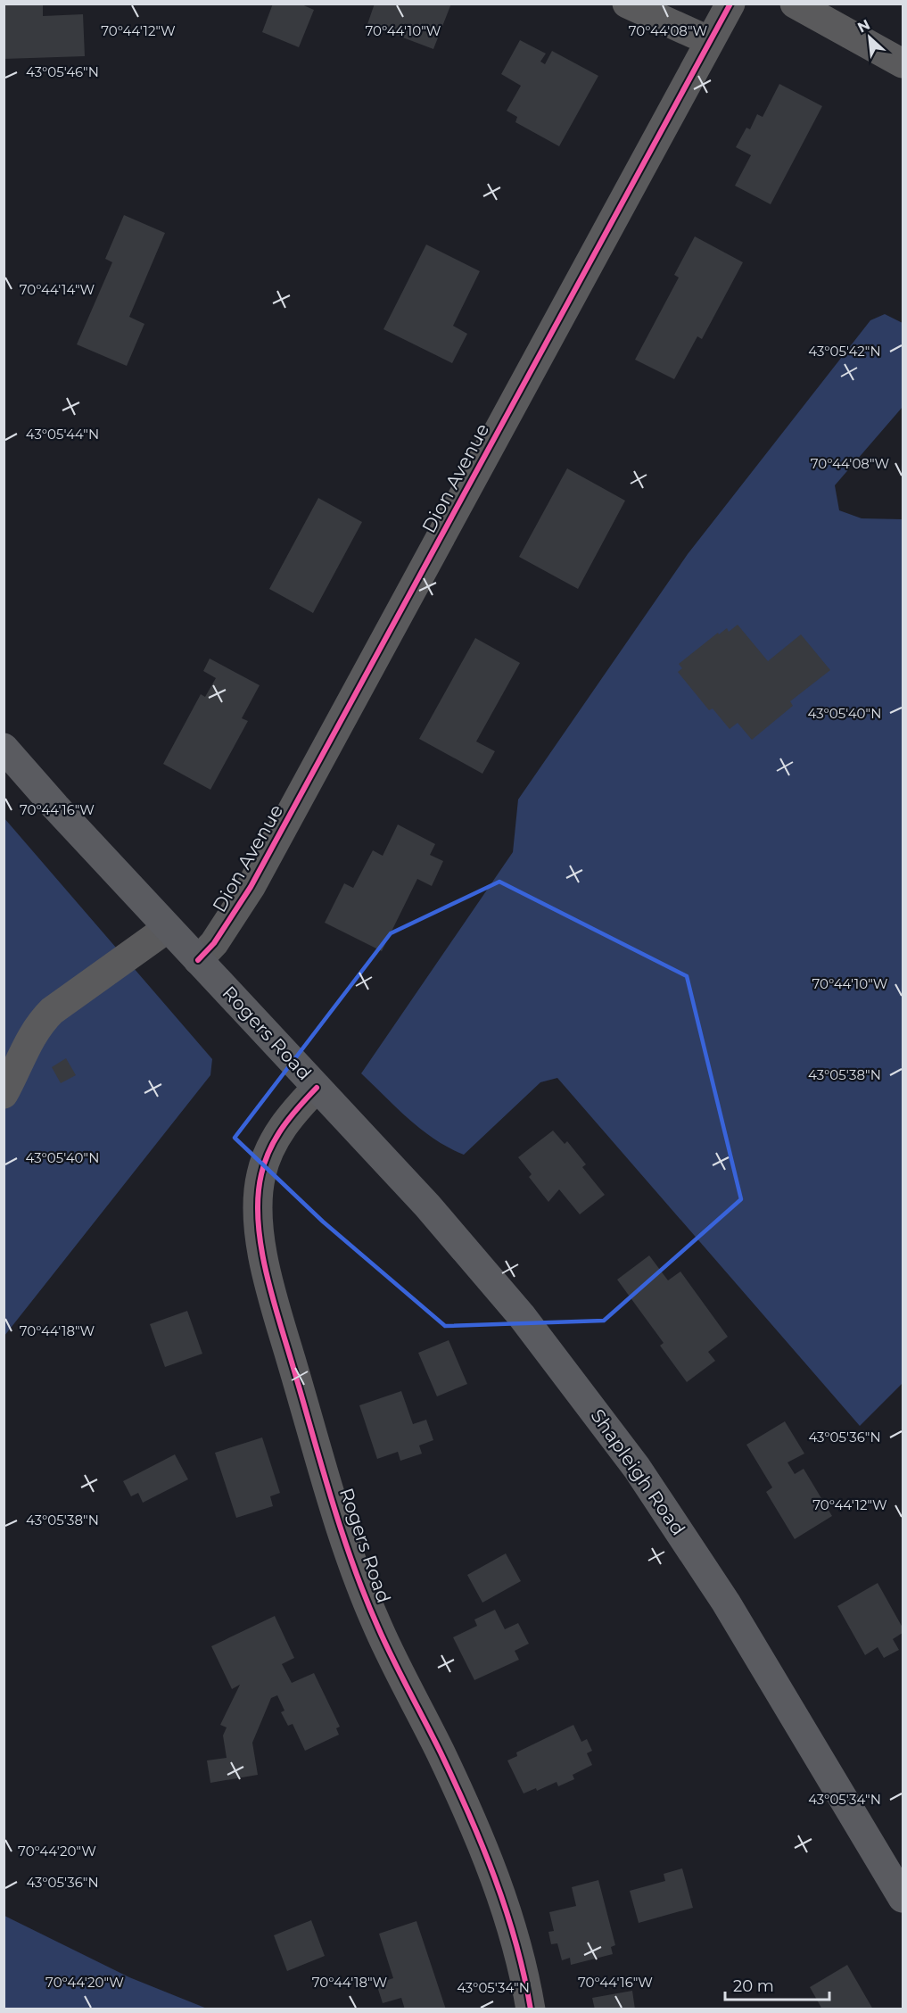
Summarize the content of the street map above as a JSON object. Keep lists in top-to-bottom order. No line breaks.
{"streets":{"main road":["Rogers Road","Shapleigh Road"],"street":["Dion Avenue"]},"crossings":[["Dion Avenue","Rogers Road"],["Rogers Road","Shapleigh Road"]],"scale_bar":"20 m","north":"top left","coordinates":["70°44'12\"W","70°44'10\"W","70°44'08\"W","43°05'46\"N","70°44'14\"W","43°05'42\"N","43°05'44\"N","43°05'40\"N","70°44'16\"W","43°05'38\"N","70°44'18\"W","43°05'36\"N","43°05'34\"N","70°44'20\"W"]}
